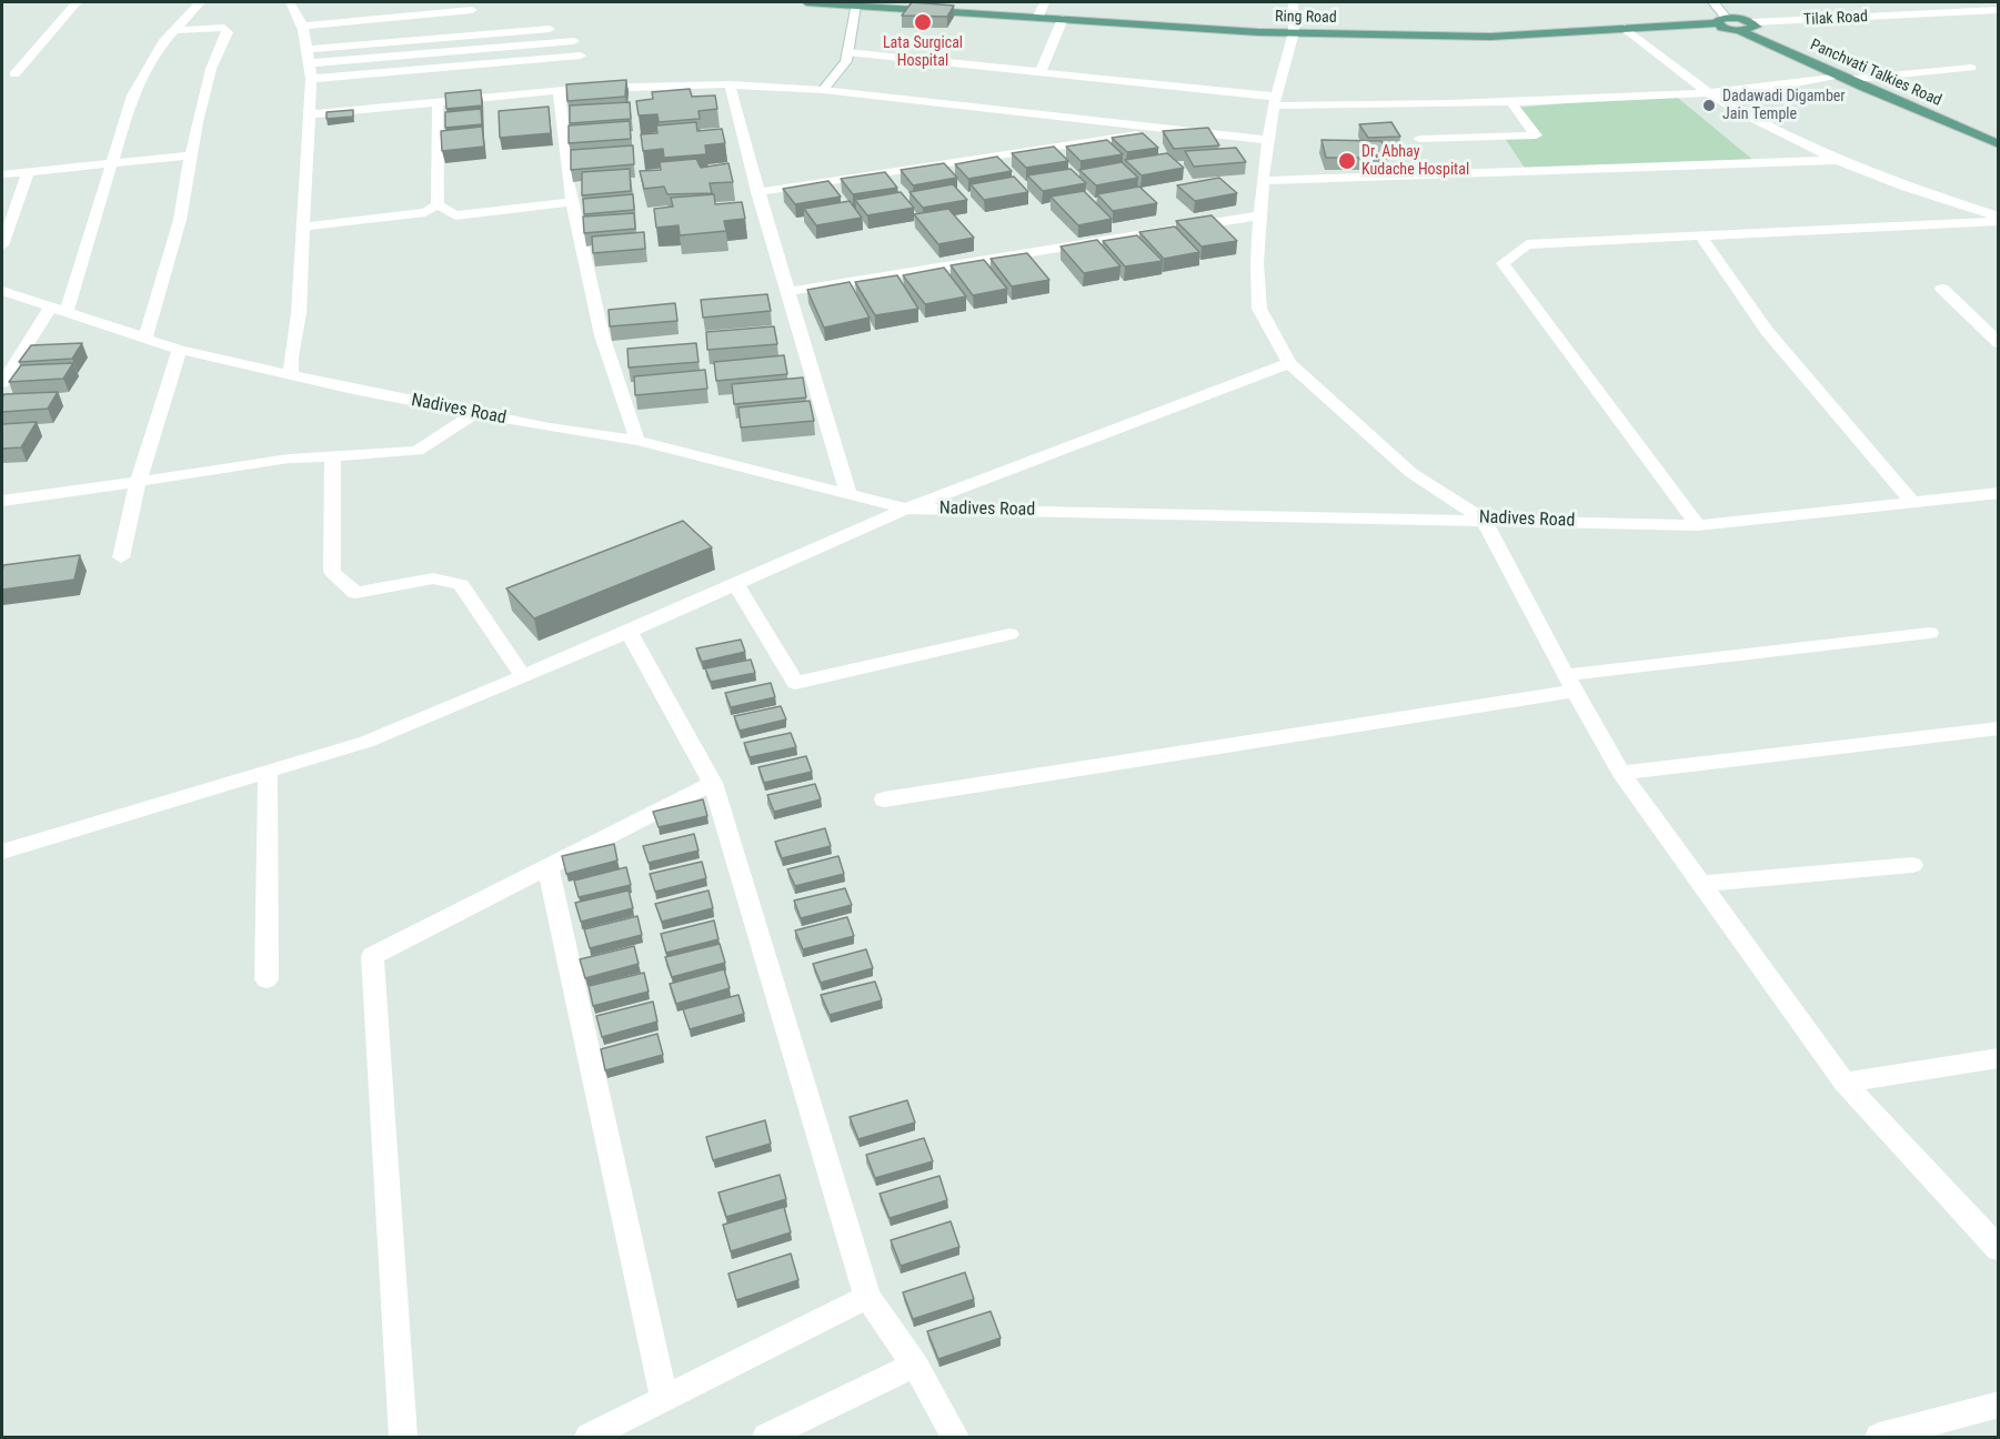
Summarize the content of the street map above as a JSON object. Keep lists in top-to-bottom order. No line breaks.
{"streets":{"main road":["Ring Road","Panchvati Talkies Road"],"street":["Tilak Road","Nadives Road"]},"crossings":[["Ring Road","Panchvati Talkies Road"]],"places":["Lata Surgical Hospital","Dadawadi Digamber Jain Temple","Dr. Abhay Kudache Hospital"]}
